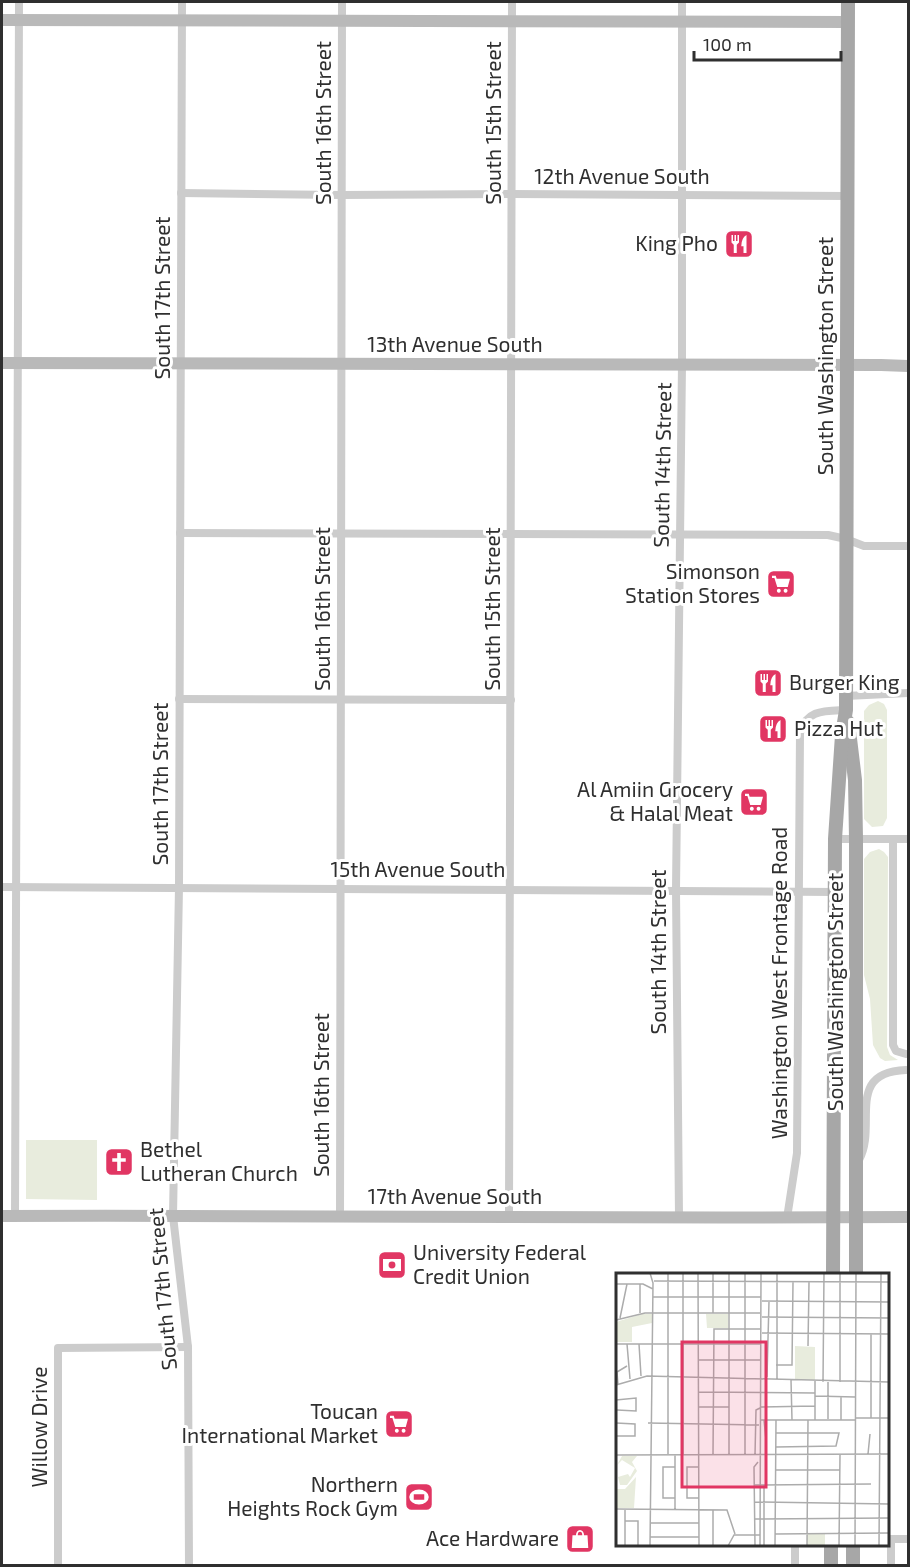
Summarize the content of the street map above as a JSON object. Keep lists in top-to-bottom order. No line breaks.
{"streets":{"main road":["South Washington Street"],"street":["South 16th Street","South 15th Street","12th Avenue South","South 17th Street","13th Avenue South","South 14th Street","15th Avenue South","Washington West Frontage Road","17th Avenue South","Willow Drive"]},"crossings":[["South 16th Street","12th Avenue South"],["South 16th Street","13th Avenue South"],["South 16th Street","15th Avenue South"],["South 16th Street","17th Avenue South"],["South 15th Street","12th Avenue South"],["South 15th Street","13th Avenue South"],["South 15th Street","15th Avenue South"],["South 15th Street","17th Avenue South"],["12th Avenue South","South 17th Street"],["12th Avenue South","South Washington Street"],["12th Avenue South","South 14th Street"],["South 17th Street","13th Avenue South"],["South 17th Street","15th Avenue South"],["South 17th Street","17th Avenue South"],["South 17th Street","Willow Drive"],["13th Avenue South","South Washington Street"],["13th Avenue South","South 14th Street"],["South Washington Street","15th Avenue South"],["South Washington Street","Washington West Frontage Road"],["South Washington Street","17th Avenue South"],["South 14th Street","15th Avenue South"],["South 14th Street","17th Avenue South"],["15th Avenue South","Washington West Frontage Road"],["Washington West Frontage Road","17th Avenue South"]],"places":{"restaurant":["King Pho","Burger King","Pizza Hut"],"supermarket":["Simonson Station Stores","Al Amiin Grocery & Halal Meat","Toucan International Market"],"church":["Bethel Lutheran Church"],"bank":["University Federal Credit Union"],"sports":["Northern Heights Rock Gym"],"shop":["Ace Hardware"]},"scale_bar":"100 m"}
